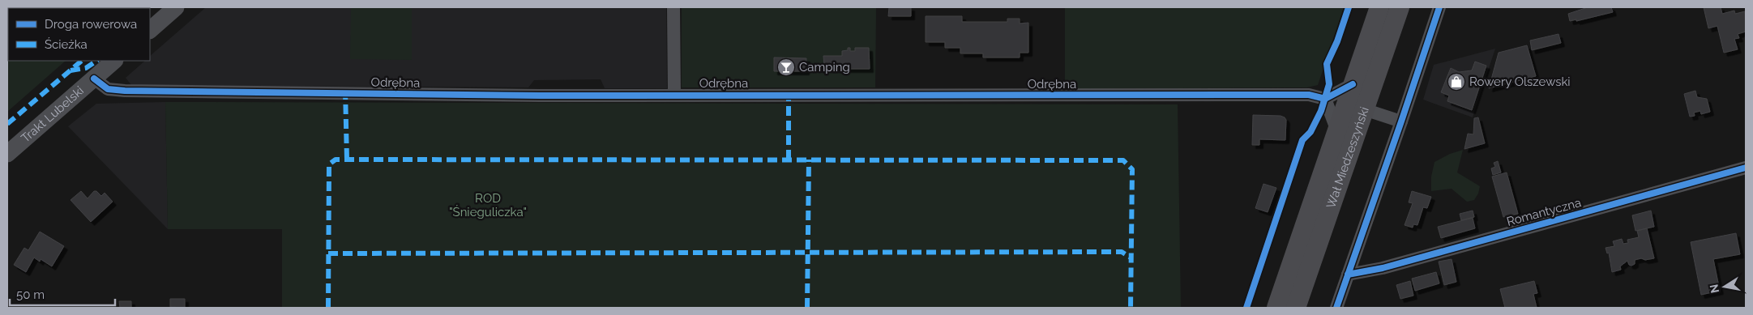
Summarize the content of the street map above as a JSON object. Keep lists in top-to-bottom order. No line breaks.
{"streets":{"main road":["Wał Miedzeszyński"],"street":["Odrębna","Trakt Lubelski","Romantyczna"]},"crossings":[["Odrębna","Trakt Lubelski"]],"parks":["ROD \"Śnieguliczka\""],"places":{"bar":["Camping"],"shop":["Rowery Olszewski"]},"legend":["Droga rowerowa","Ścieżka"],"scale_bar":"50 m","north":"left"}
